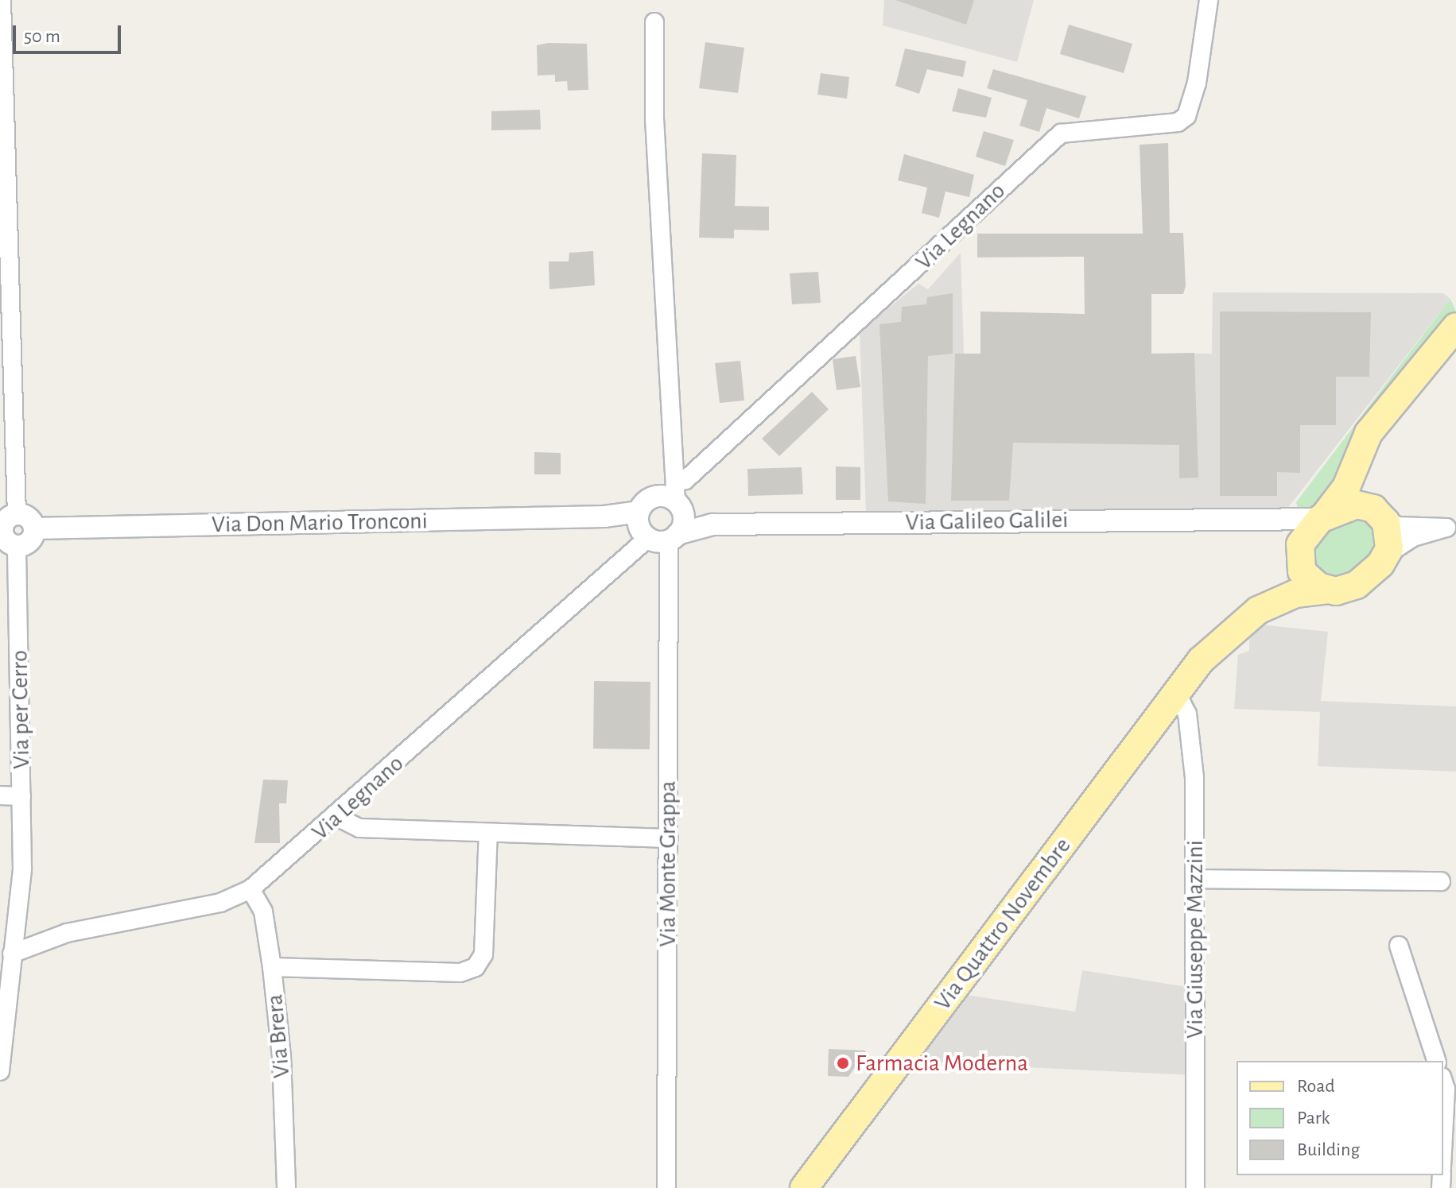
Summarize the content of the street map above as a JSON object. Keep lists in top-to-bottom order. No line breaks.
{"streets":{"main road":["Via Quattro Novembre"],"street":["Via Legnano","Via Galileo Galilei","Via Don Mario Tronconi","Via per Cerro","Via Monte Grappa","Via Giuseppe Mazzini","Via Brera"]},"crossings":[["Via Legnano","Via Galileo Galilei"],["Via Legnano","Via Don Mario Tronconi"],["Via Legnano","Via per Cerro"],["Via Legnano","Via Brera"],["Via Galileo Galilei","Via Don Mario Tronconi"],["Via Galileo Galilei","Via Monte Grappa"],["Via Galileo Galilei","Via Quattro Novembre"],["Via Don Mario Tronconi","Via per Cerro"],["Via Quattro Novembre","Via Giuseppe Mazzini"]],"places":["Farmacia Moderna"],"legend":["Road","Park","Building"],"scale_bar":"50 m"}
